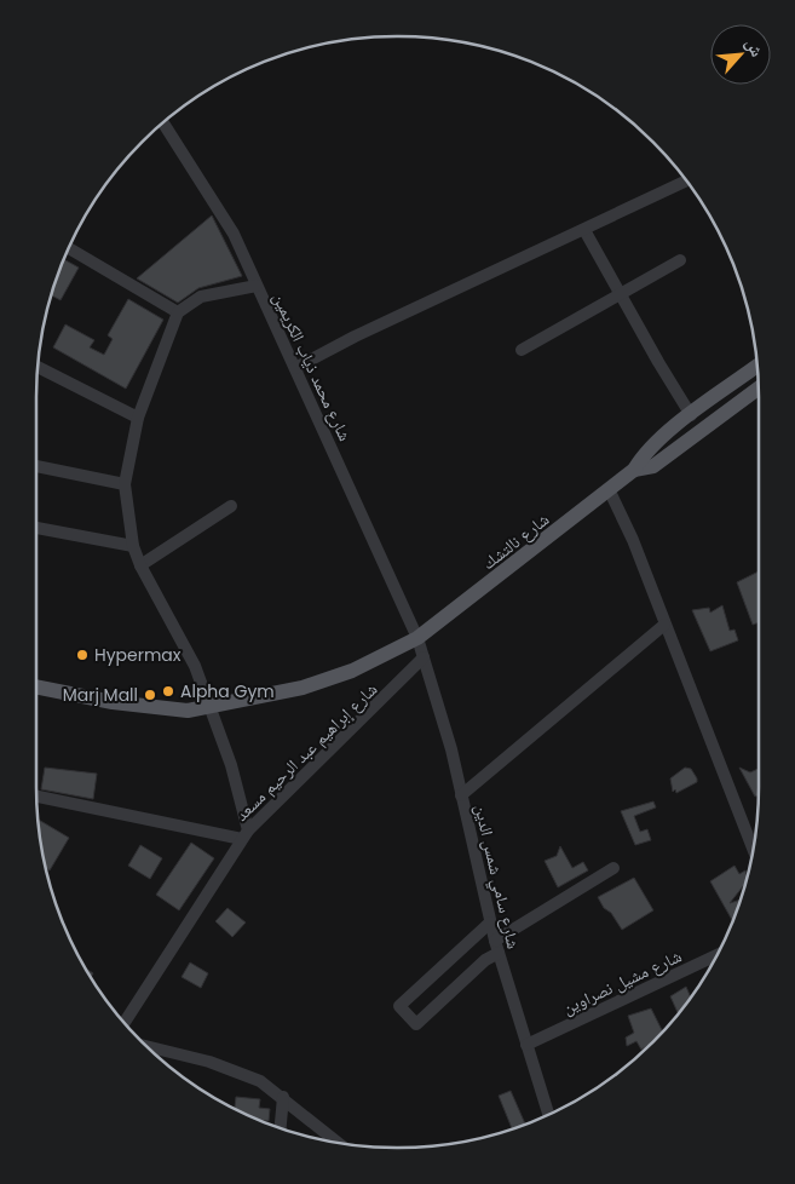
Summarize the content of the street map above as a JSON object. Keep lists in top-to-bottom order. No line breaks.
{"streets":{"main road":["شارع نالتشك"],"street":["شارع محمد ذياب الكريمين","شارع إبراهيم عبد الرحيم مسعد","شارع سامي شمس الدين","شارع مشيل نصراوين"]},"crossings":[["شارع محمد ذياب الكريمين","شارع نالتشك"],["شارع محمد ذياب الكريمين","شارع سامي شمس الدين"],["شارع نالتشك","شارع سامي شمس الدين"],["شارع إبراهيم عبد الرحيم مسعد","شارع سامي شمس الدين"],["شارع سامي شمس الدين","شارع مشيل نصراوين"]],"places":["Hypermax","Alpha Gym","Marj Mall"],"north":"top right"}
